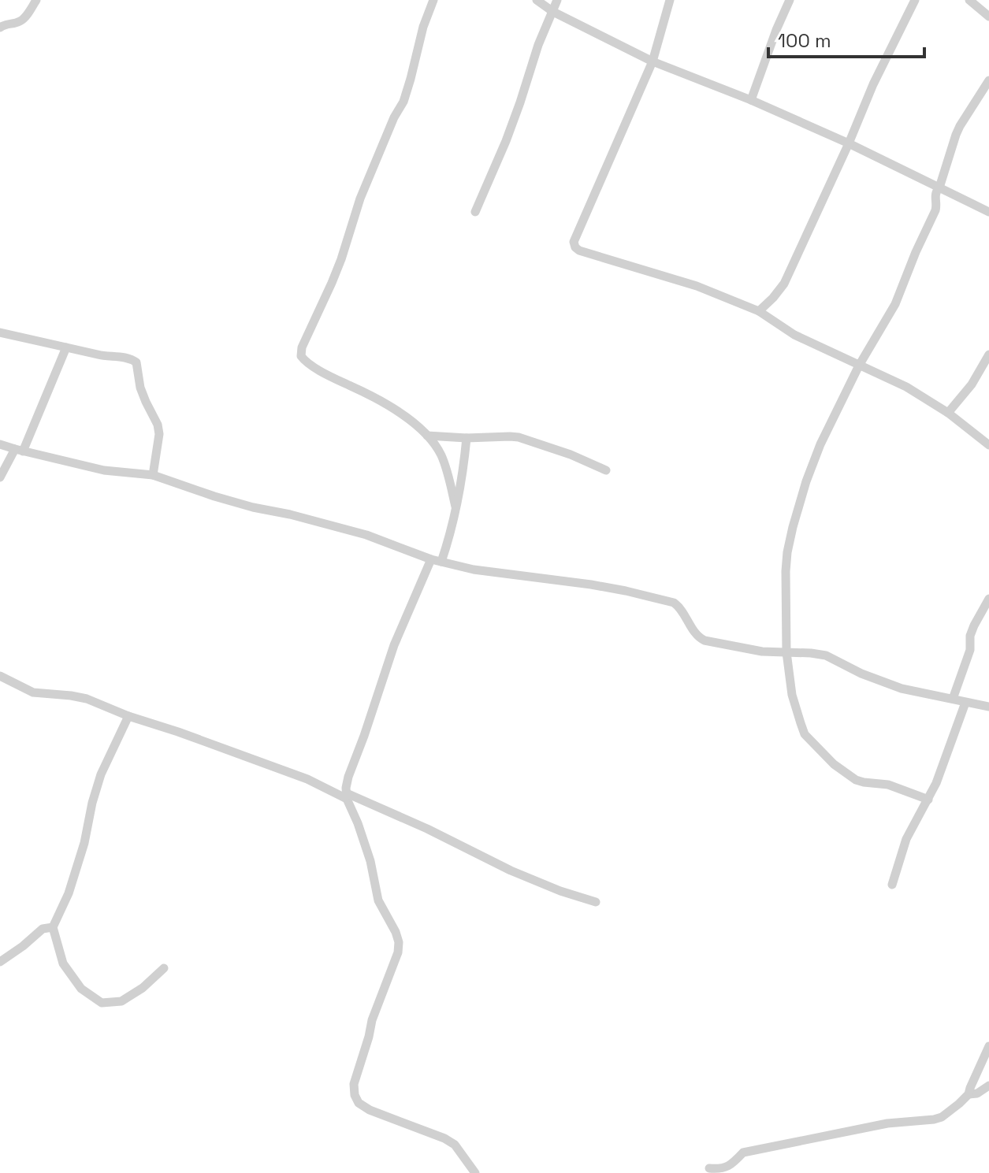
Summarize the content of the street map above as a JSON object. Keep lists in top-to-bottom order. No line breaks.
{"scale_bar":"100 m"}
